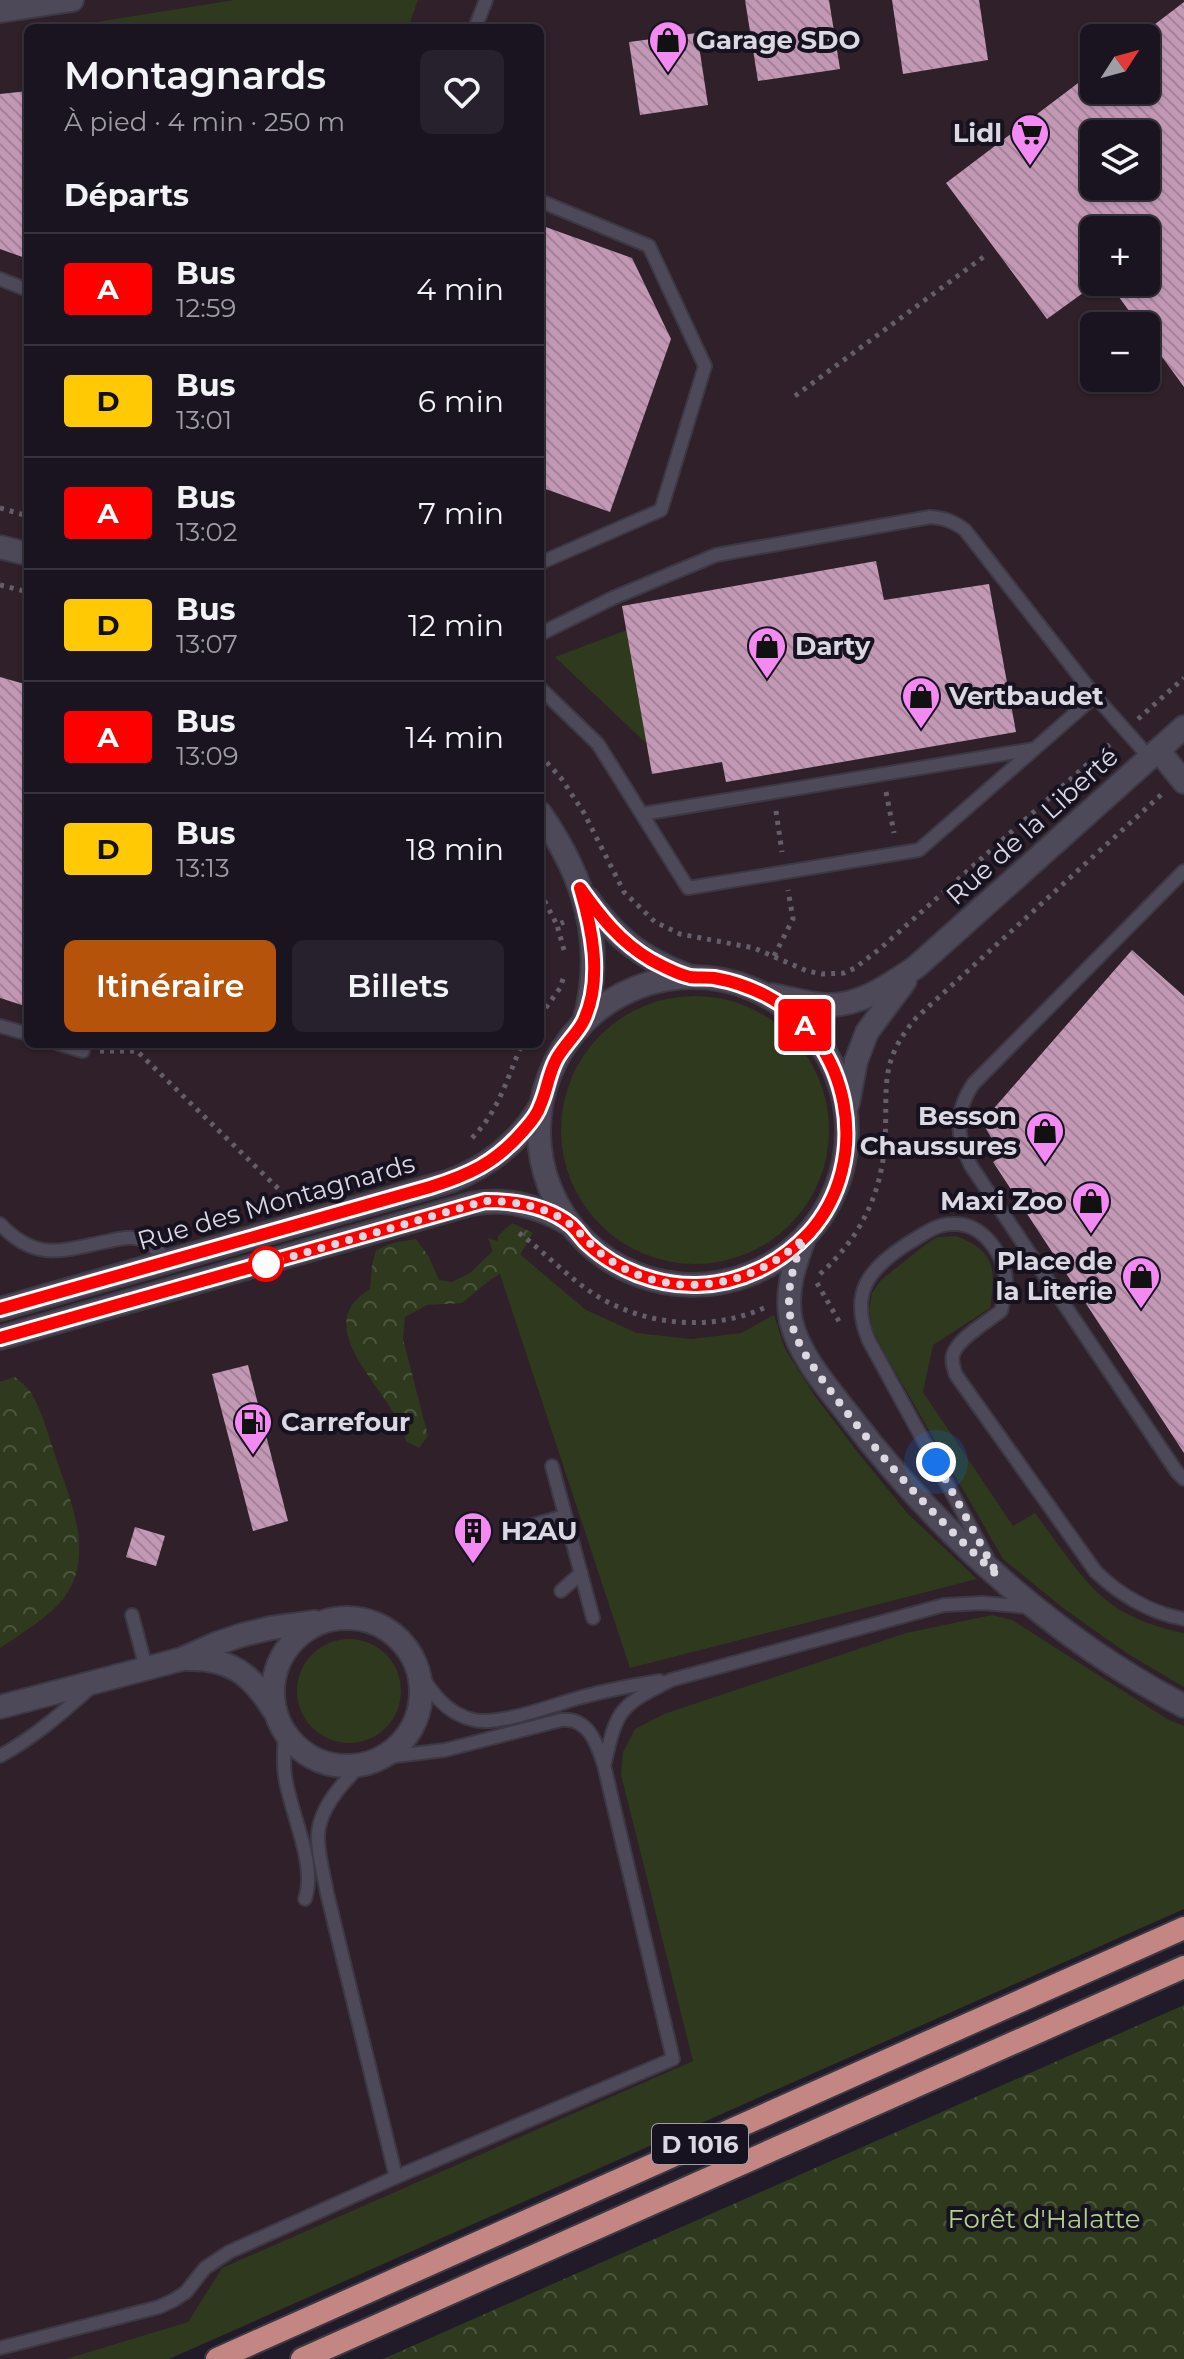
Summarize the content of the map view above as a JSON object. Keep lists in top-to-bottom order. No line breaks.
{"streets":{"highway":["D 1016"],"street":["Rue de la Liberté","Rue des Montagnards"]},"parks":["Forêt d'Halatte"],"places":{"shop":["Garage SDO","Darty","Vertbaudet","Besson Chaussures","Maxi Zoo","Place de la Literie"],"supermarket":["Lidl"],"fuel station":["Carrefour"],"building":["H2AU"]},"lines":["bus line A"],"north":"top right","page":{"on_map":"A","map_buttons":["+","−"],"heading":[["Montagnards","À pied · 4 min · 250 m"],"Départs"],"list":[{"mark":"A","name":"Bus","note":"12:59","value":"4 min"},{"mark":"D","name":"Bus","note":"13:01","value":"6 min"},{"mark":"A","name":"Bus","note":"13:02","value":"7 min"},{"mark":"D","name":"Bus","note":"13:07","value":"12 min"},{"mark":"A","name":"Bus","note":"13:09","value":"14 min"},{"mark":"D","name":"Bus","note":"13:13","value":"18 min"}],"buttons":["Itinéraire","Billets"]}}
